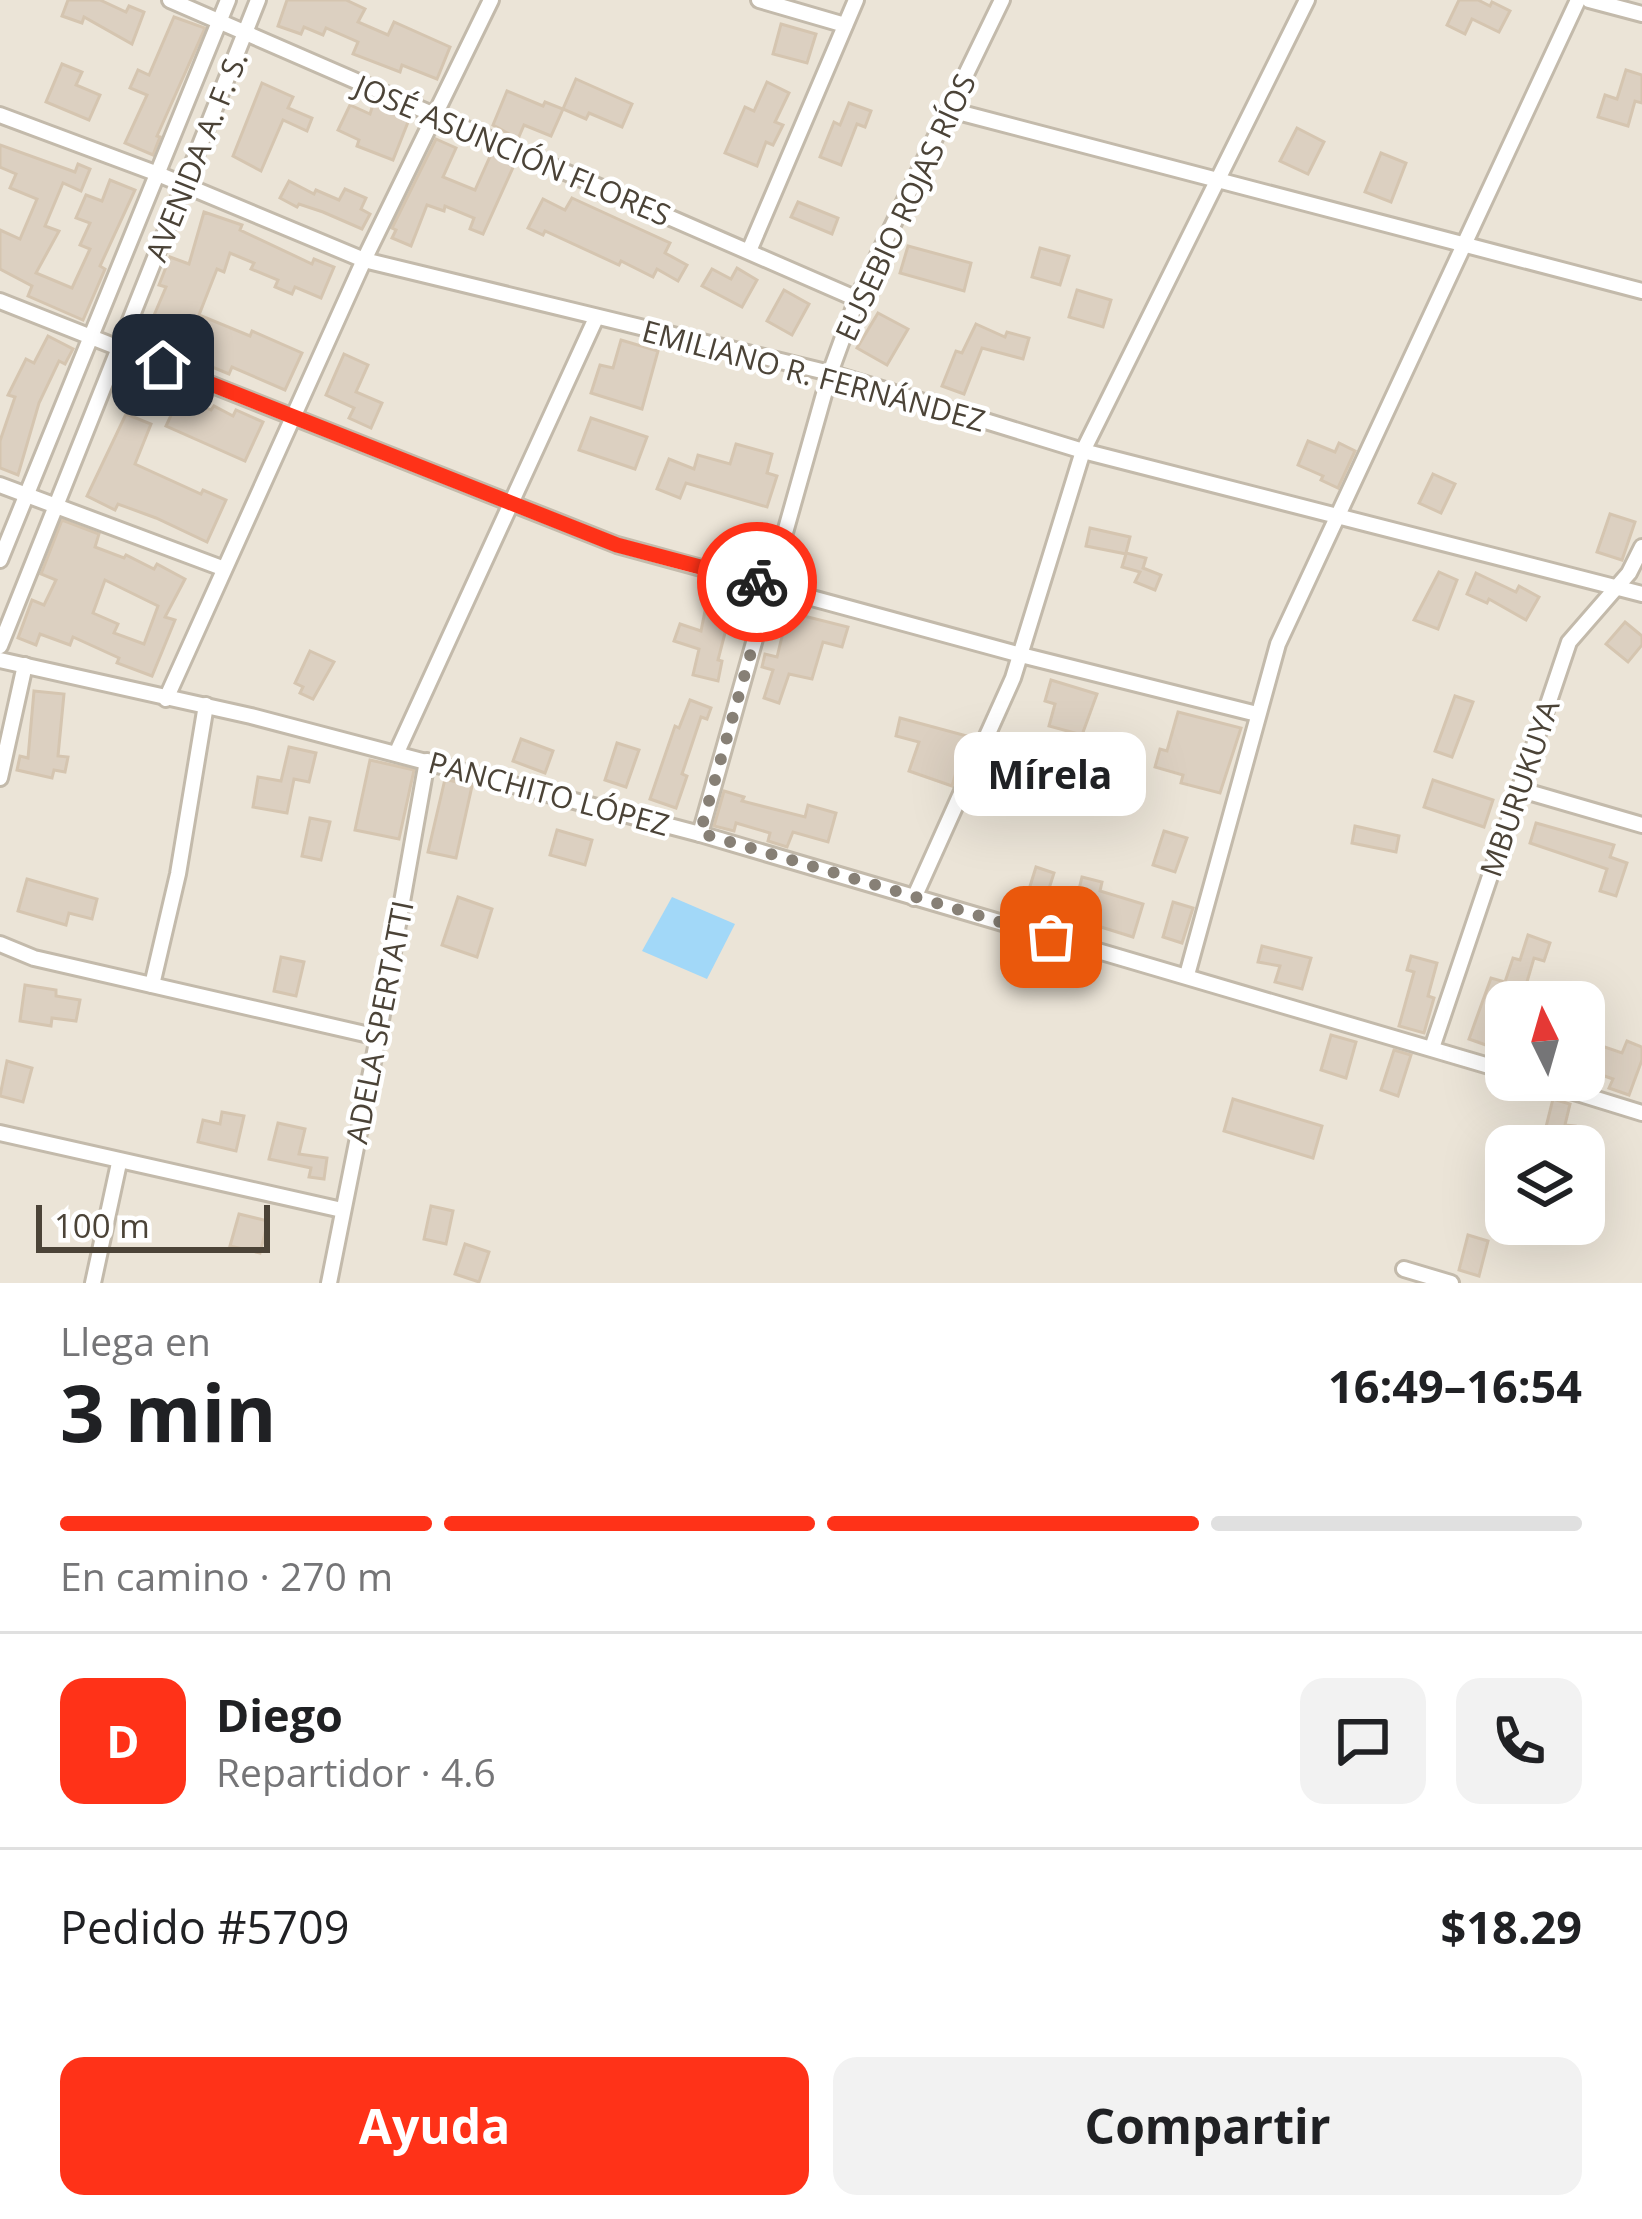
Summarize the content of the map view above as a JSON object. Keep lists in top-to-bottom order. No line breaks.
{"streets":{"street":["JOSÉ ASUNCIÓN FLORES","AVENIDA A. F. S.","EUSEBIO ROJAS RÍOS","EMILIANO R. FERNÁNDEZ","MBURUKUYA","PANCHITO LÓPEZ","ADELA SPERTATTI"]},"crossings":[["JOSÉ ASUNCIÓN FLORES","AVENIDA A. F. S."],["JOSÉ ASUNCIÓN FLORES","EUSEBIO ROJAS RÍOS"],["AVENIDA A. F. S.","EMILIANO R. FERNÁNDEZ"],["EUSEBIO ROJAS RÍOS","EMILIANO R. FERNÁNDEZ"],["EUSEBIO ROJAS RÍOS","PANCHITO LÓPEZ"],["EMILIANO R. FERNÁNDEZ","MBURUKUYA"],["MBURUKUYA","PANCHITO LÓPEZ"],["PANCHITO LÓPEZ","ADELA SPERTATTI"]],"places":["Mírela"],"scale_bar":"100 m","north":"top","page":{"bubble":"Mírela","scale":"100 m","heading":["3 min","Llega en","16:49–16:54"],"panel":["Diego","Repartidor · 4.6","Pedido #5709","$18.29"],"bar":"En camino · 270 m","round":"D","buttons":["Ayuda","Compartir"]}}
